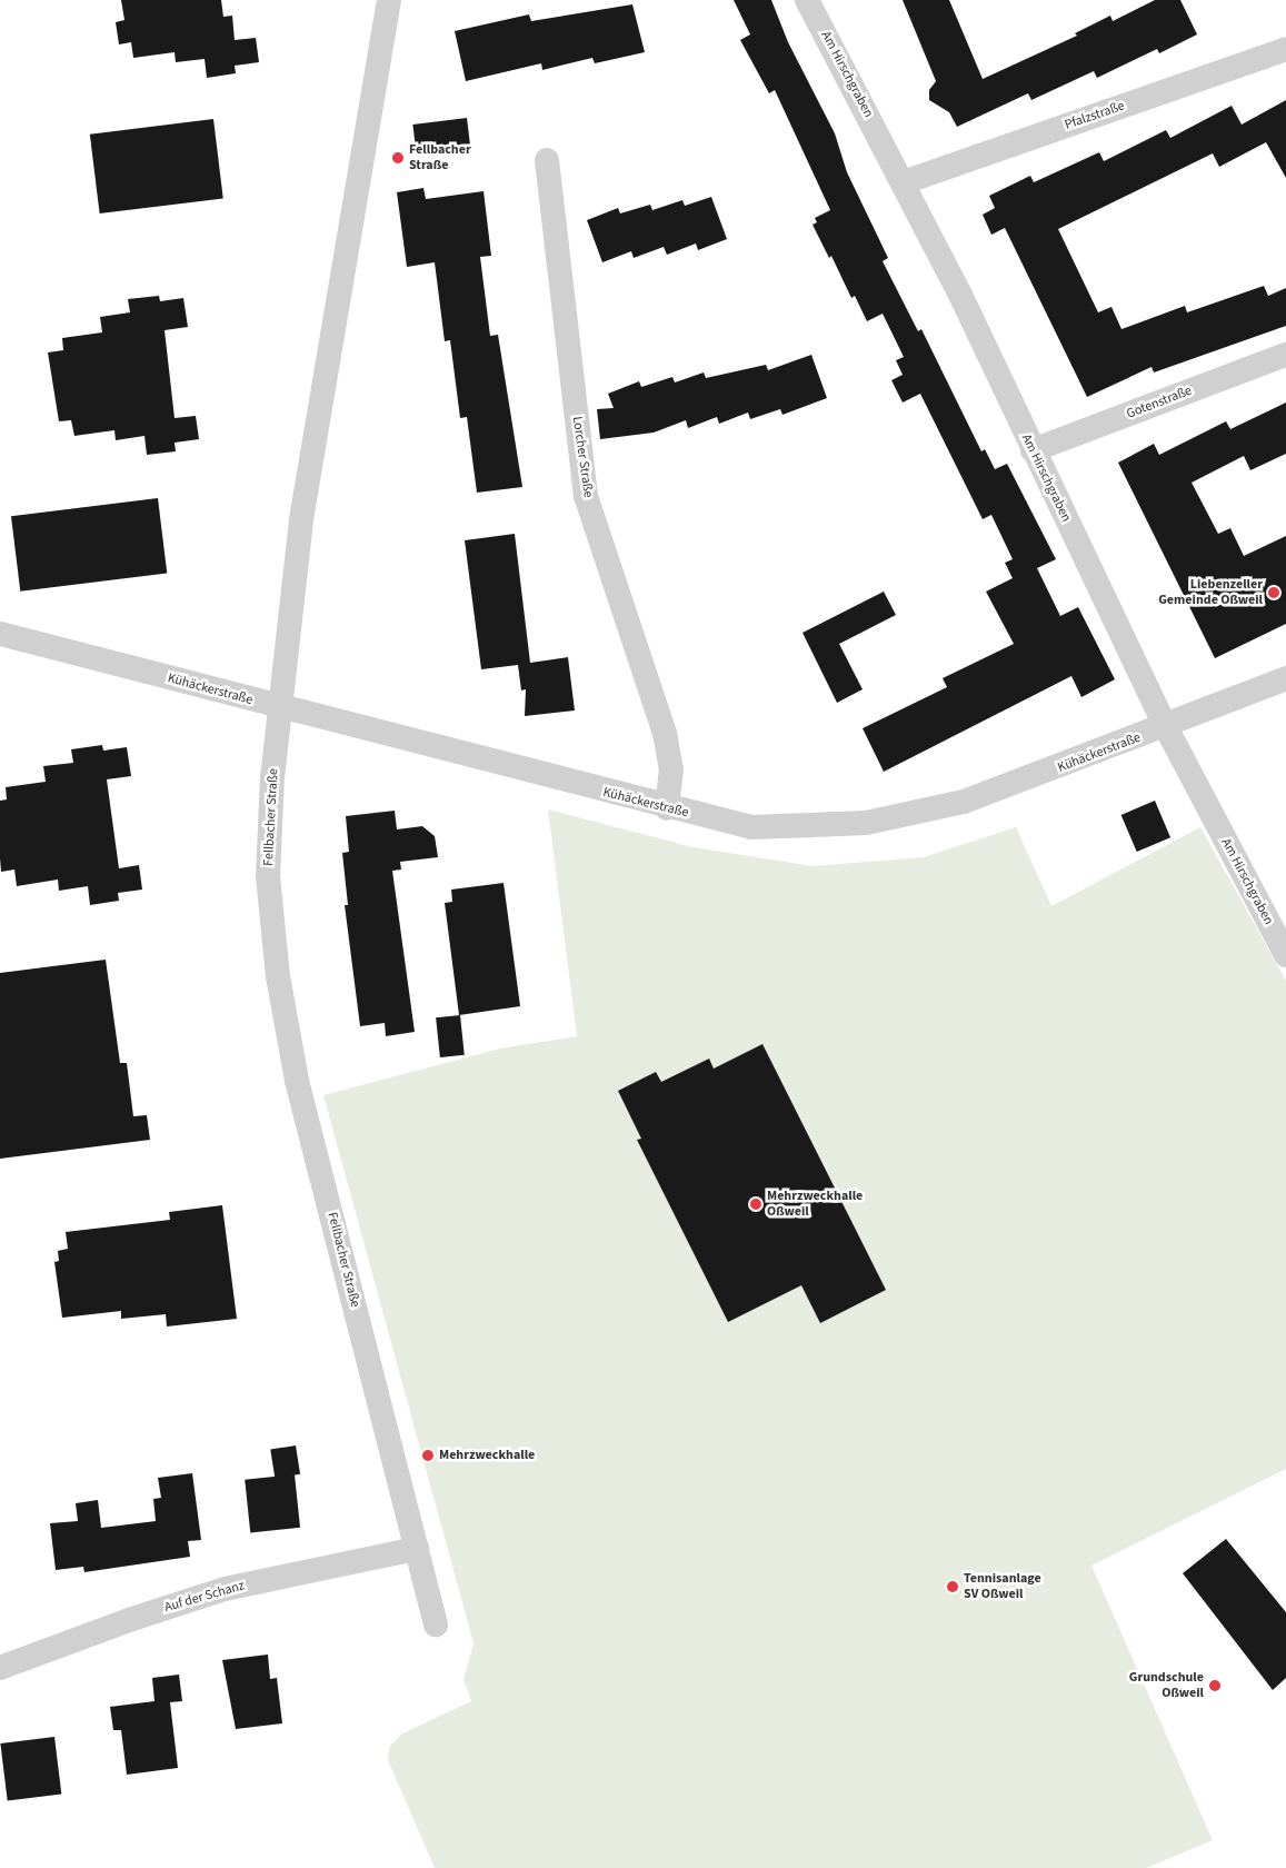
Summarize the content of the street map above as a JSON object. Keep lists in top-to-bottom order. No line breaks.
{"streets":{"street":["Am Hirschgraben","Pfalzstraße","Gotenstraße","Lorcher Straße","Kühäckerstraße","Fellbacher Straße","Auf der Schanz"]},"crossings":[["Am Hirschgraben","Pfalzstraße"],["Am Hirschgraben","Gotenstraße"],["Am Hirschgraben","Kühäckerstraße"],["Lorcher Straße","Kühäckerstraße"],["Kühäckerstraße","Fellbacher Straße"],["Fellbacher Straße","Auf der Schanz"]],"places":["Fellbacher Straße","Liebenzeller Gemeinde Oßweil","Mehrzweckhalle Oßweil","Mehrzweckhalle","Tennisanlage SV Oßweil","Grundschule Oßweil"]}
